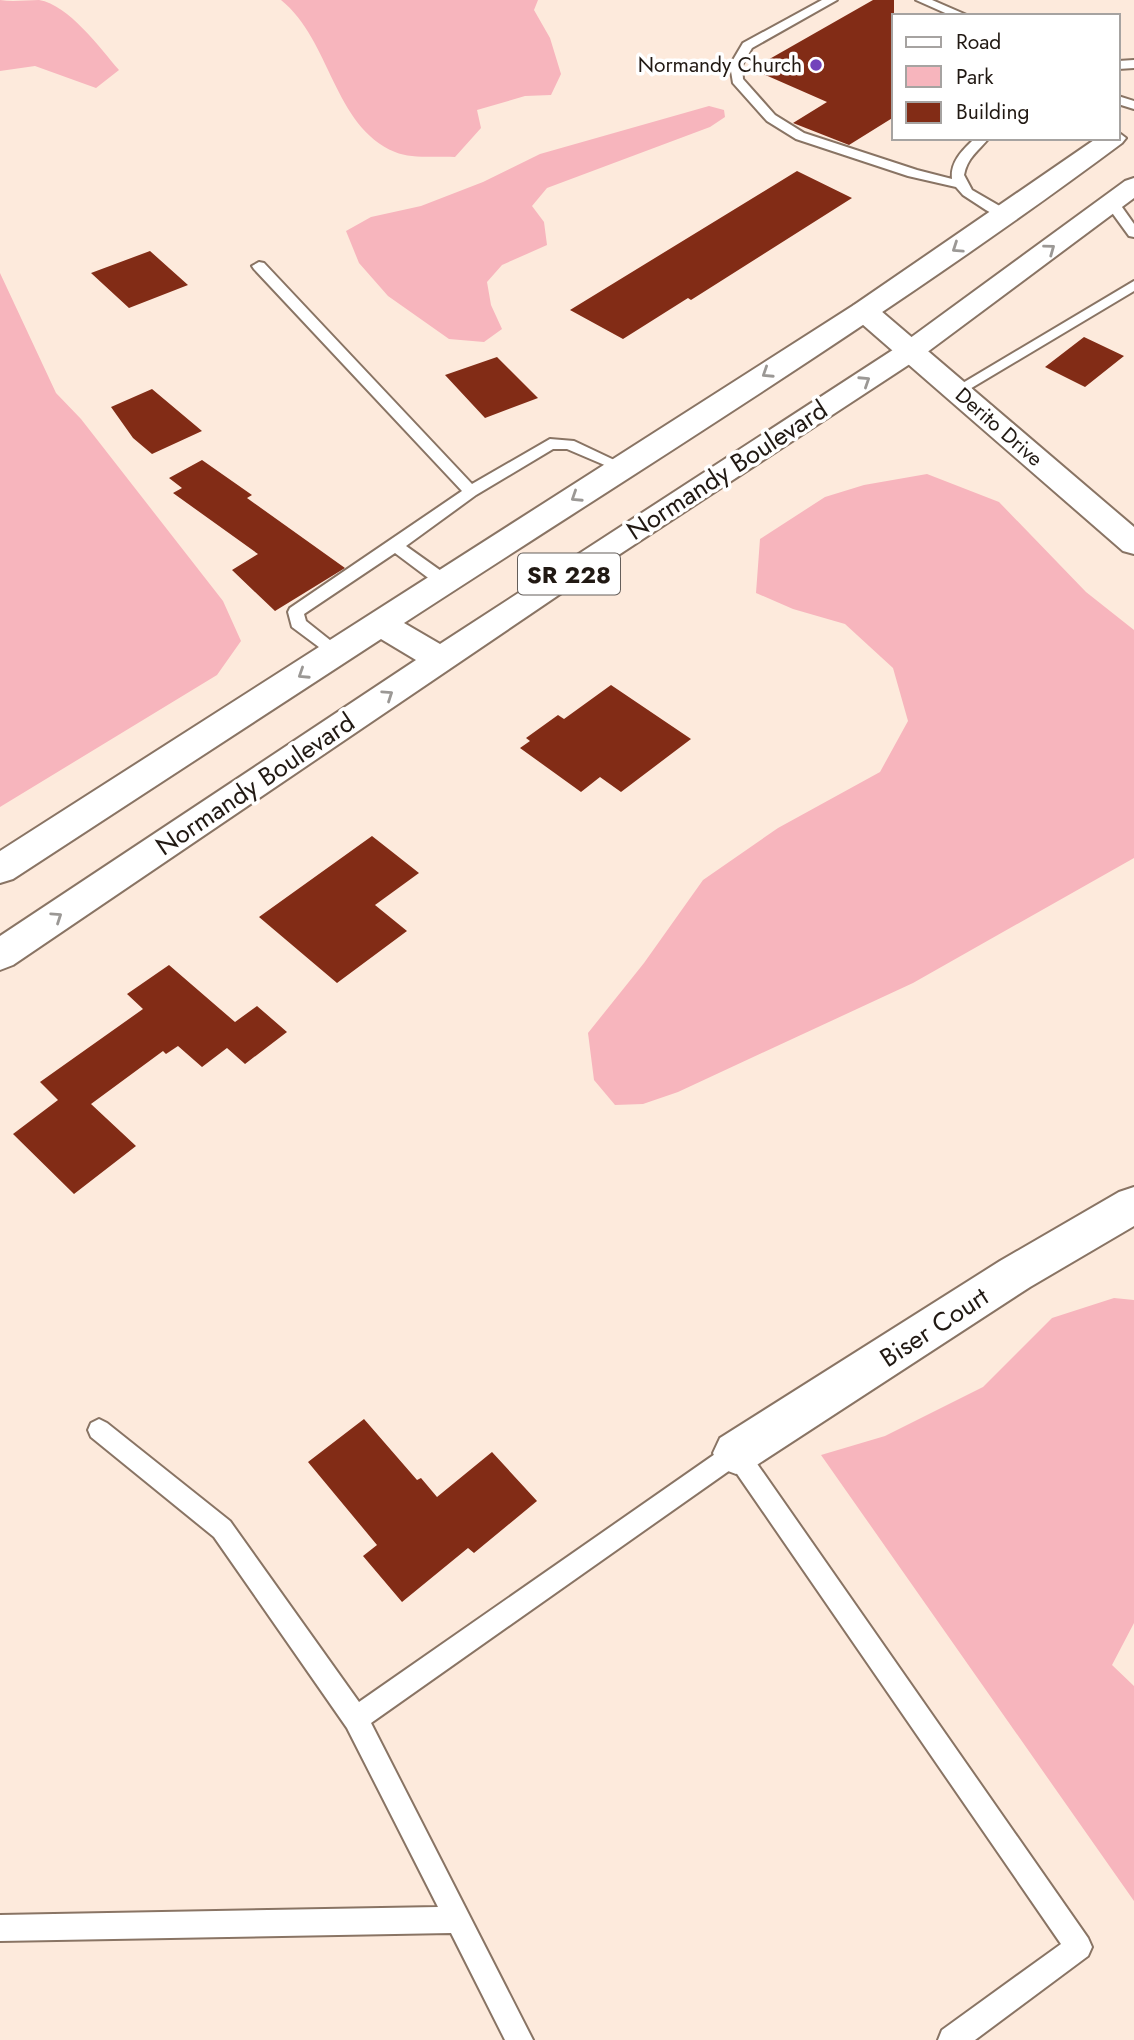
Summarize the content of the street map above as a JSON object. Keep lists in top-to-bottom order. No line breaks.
{"streets":{"main road":["Derito Drive","Normandy Boulevard","SR 228","Biser Court"]},"crossings":[["Derito Drive","Normandy Boulevard"],["Derito Drive","SR 228"]],"places":["Normandy Church"],"legend":["Road","Park","Building"]}
